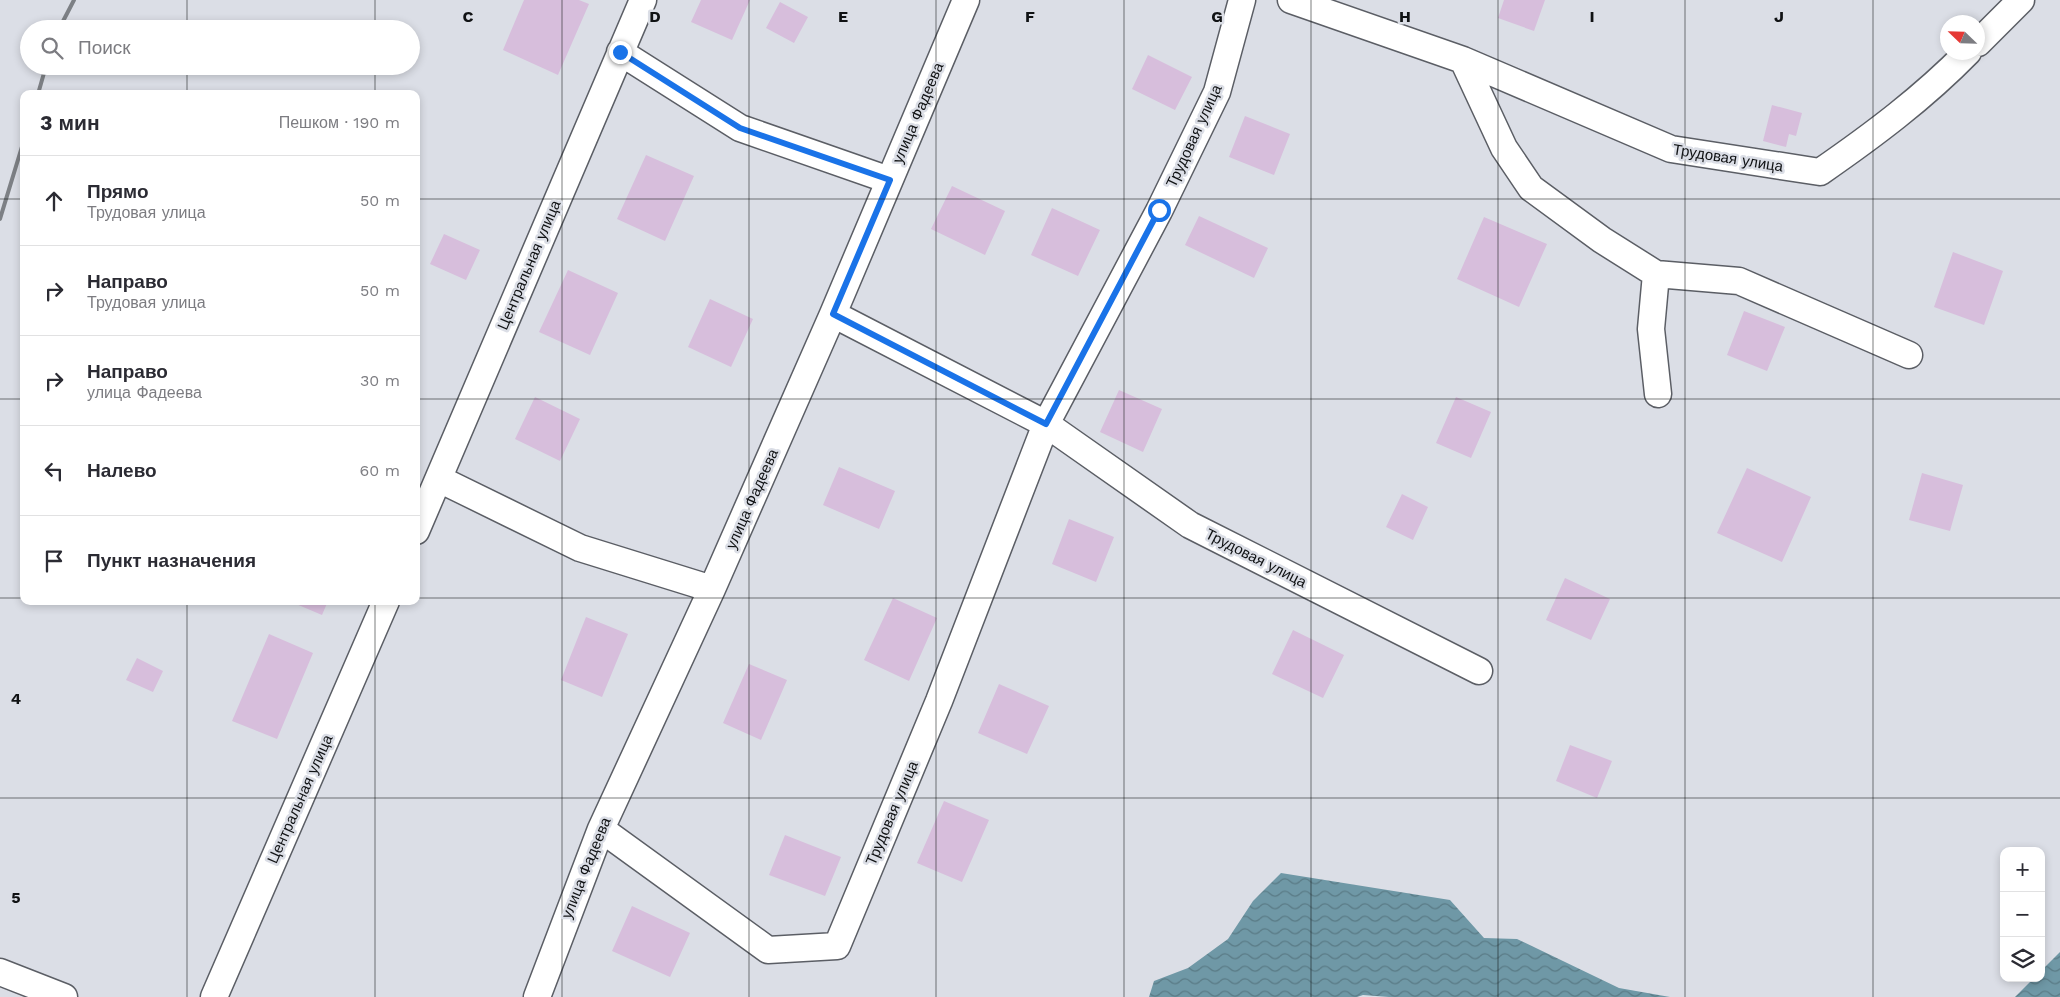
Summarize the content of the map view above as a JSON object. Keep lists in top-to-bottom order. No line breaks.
{"streets":{"street":["улица Фадеева","Трудовая улица","Центральная улица"]},"crossings":[["улица Фадеева","Трудовая улица"]],"north":"top left","page":{"search":"Поиск","heading":["3 мин","Пешком · 190 m"],"list":[["Прямо","Трудовая улица","50 m"],["Направо","Трудовая улица","50 m"],["Направо","улица Фадеева","30 m"],["Налево","60 m"],"Пункт назначения"],"map_buttons":["+","−"]},"grid":{"columns":["C","D","E","F","G","H","I","J"],"rows":["4","5"]}}
